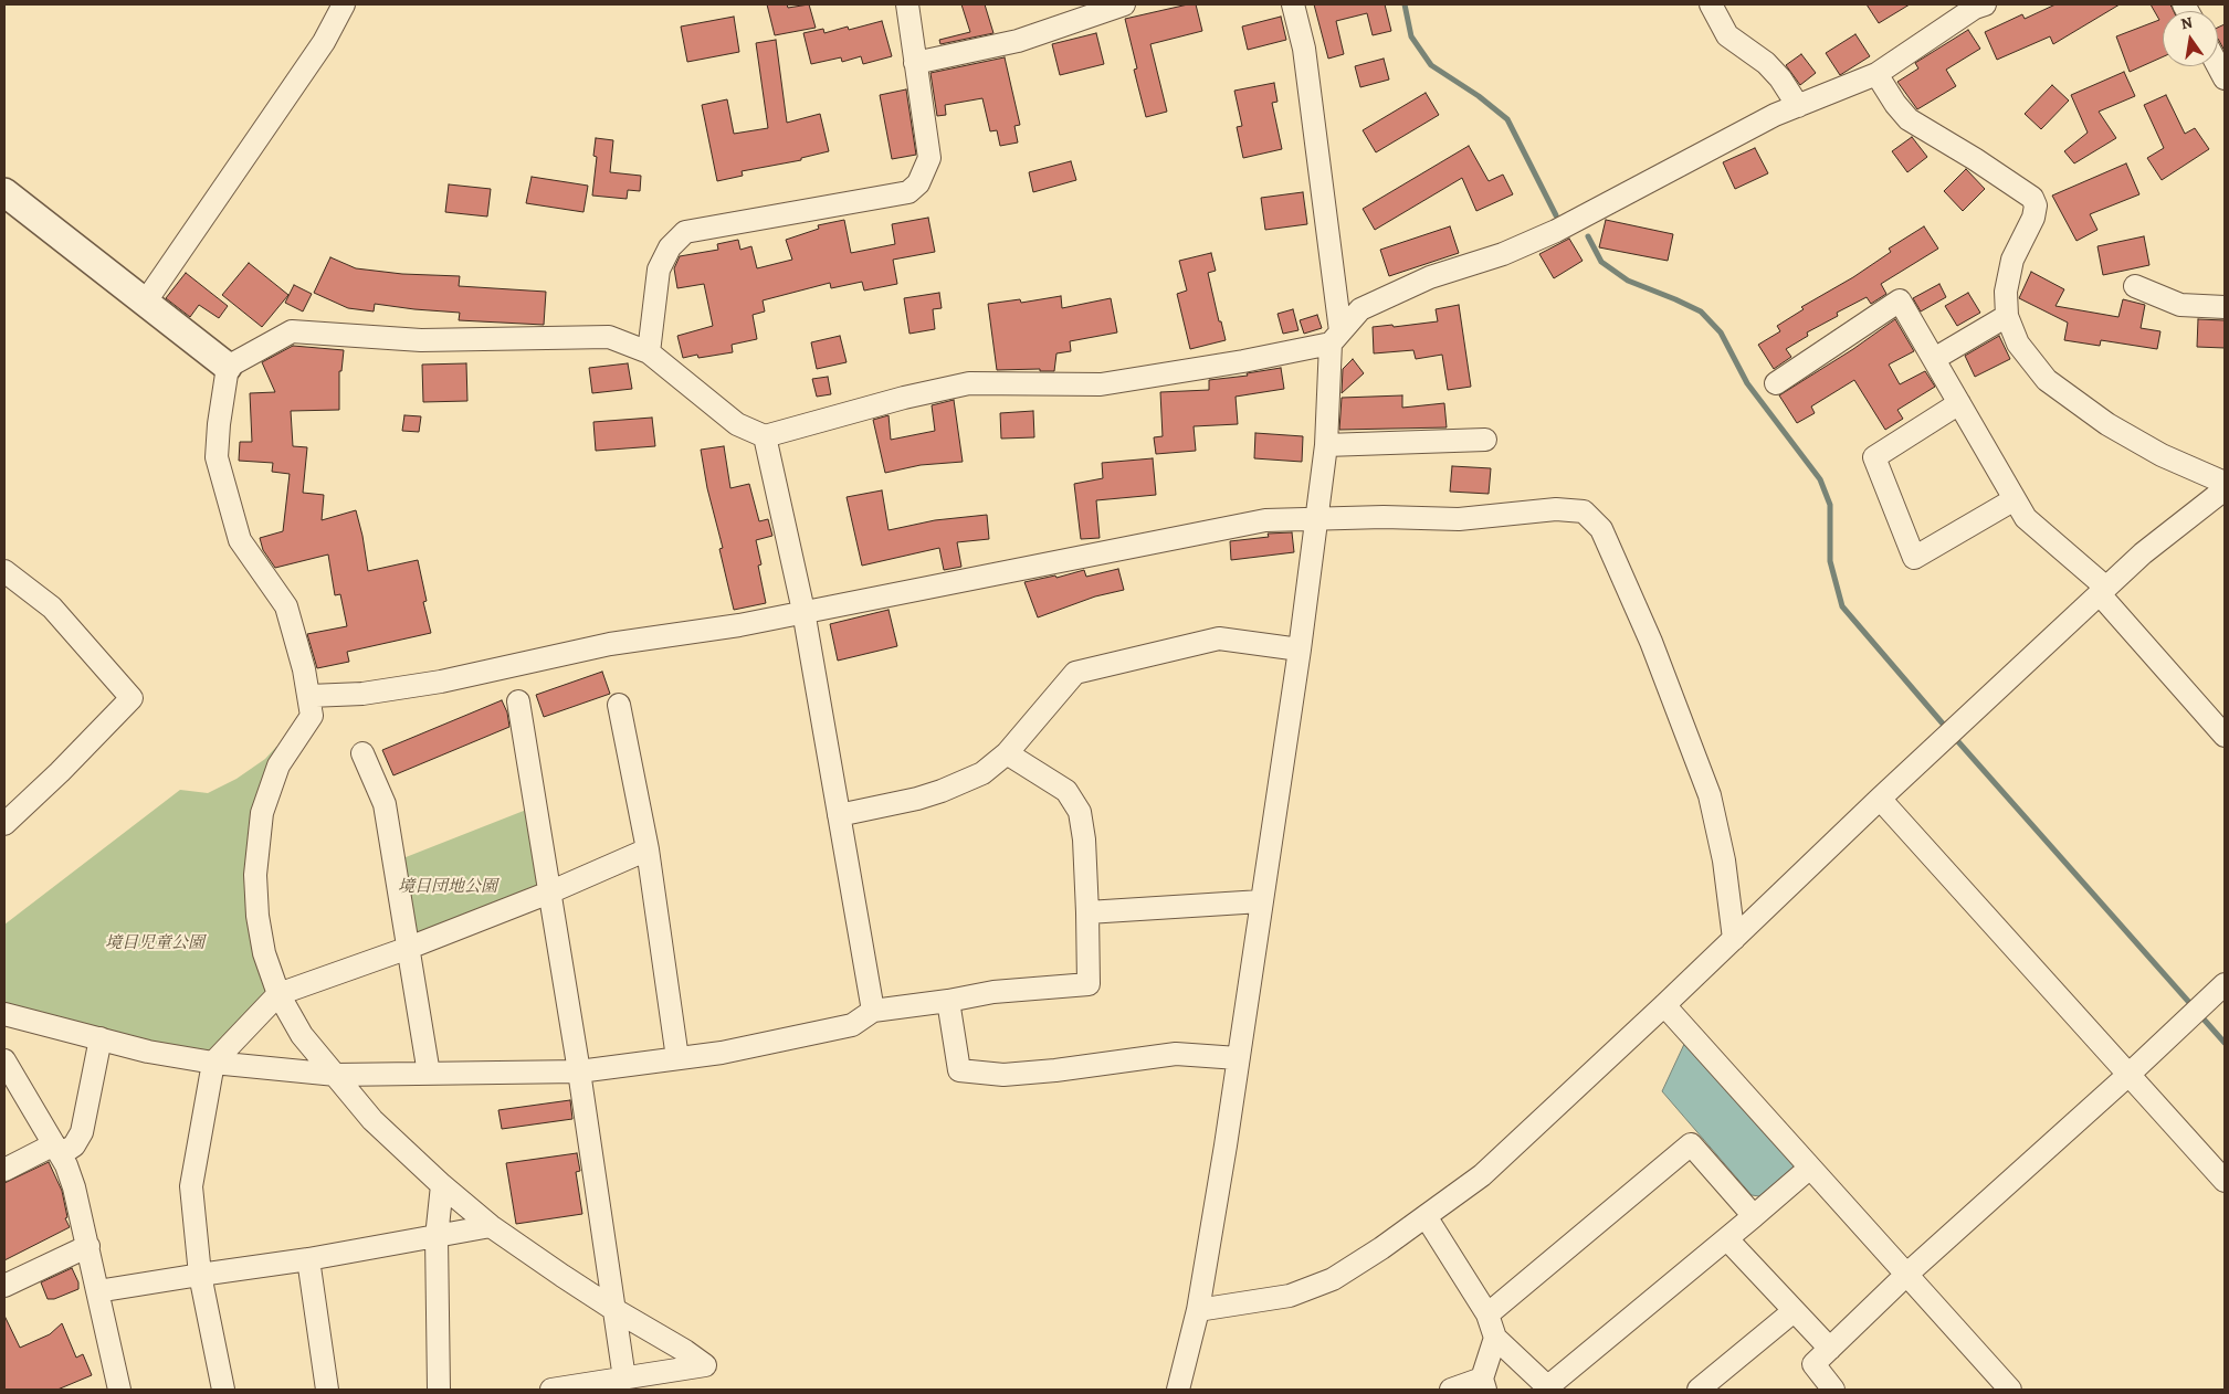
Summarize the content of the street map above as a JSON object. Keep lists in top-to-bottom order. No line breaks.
{"parks":["境目団地公園","境目児童公園"],"north":"top"}
